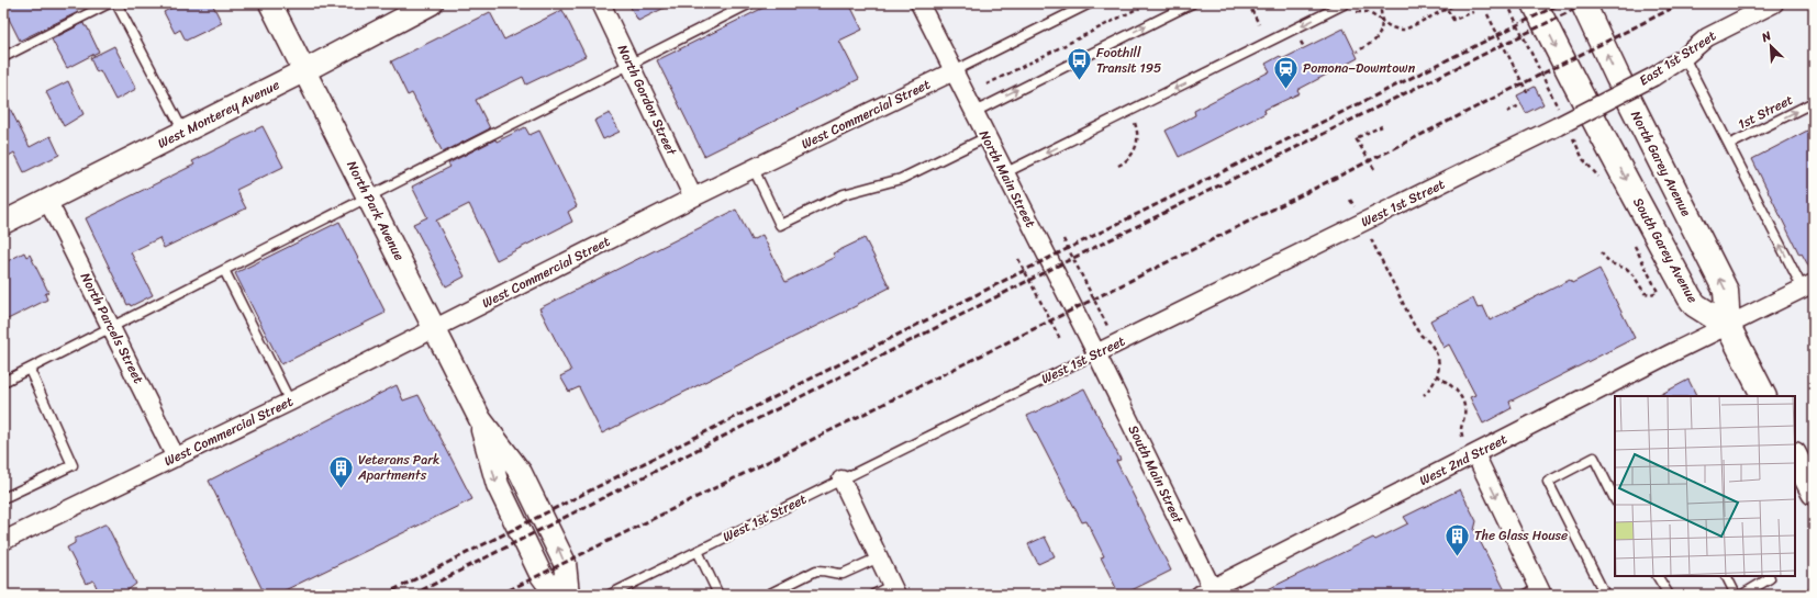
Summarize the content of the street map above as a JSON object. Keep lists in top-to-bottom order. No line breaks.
{"streets":{"main road":["North Garey Avenue","South Garey Avenue"],"street":["East 1st Street","North Gordon Street","West Monterey Avenue","West Commercial Street","North Main Street","West 1st Street","North Park Avenue","North Parcels Street","West 2nd Street","South Main Street"],"lane":["1st Street"]},"crossings":[["East 1st Street","West 1st Street"],["North Gordon Street","West Commercial Street"],["West Monterey Avenue","North Park Avenue"],["West Monterey Avenue","North Parcels Street"],["West Commercial Street","North Main Street"],["West Commercial Street","North Park Avenue"],["West Commercial Street","North Parcels Street"],["North Garey Avenue","South Garey Avenue"],["North Garey Avenue","West 2nd Street"],["North Main Street","West 1st Street"],["North Main Street","South Main Street"],["West 1st Street","South Main Street"],["South Garey Avenue","West 2nd Street"],["West 2nd Street","South Main Street"]],"one_way":["1st Street","North Garey Avenue","South Garey Avenue"],"places":{"bus stop":["Foothill Transit 195"],"station":["Pomona–Downtown"],"building":["Veterans Park Apartments","The Glass House"]},"north":"top left"}
